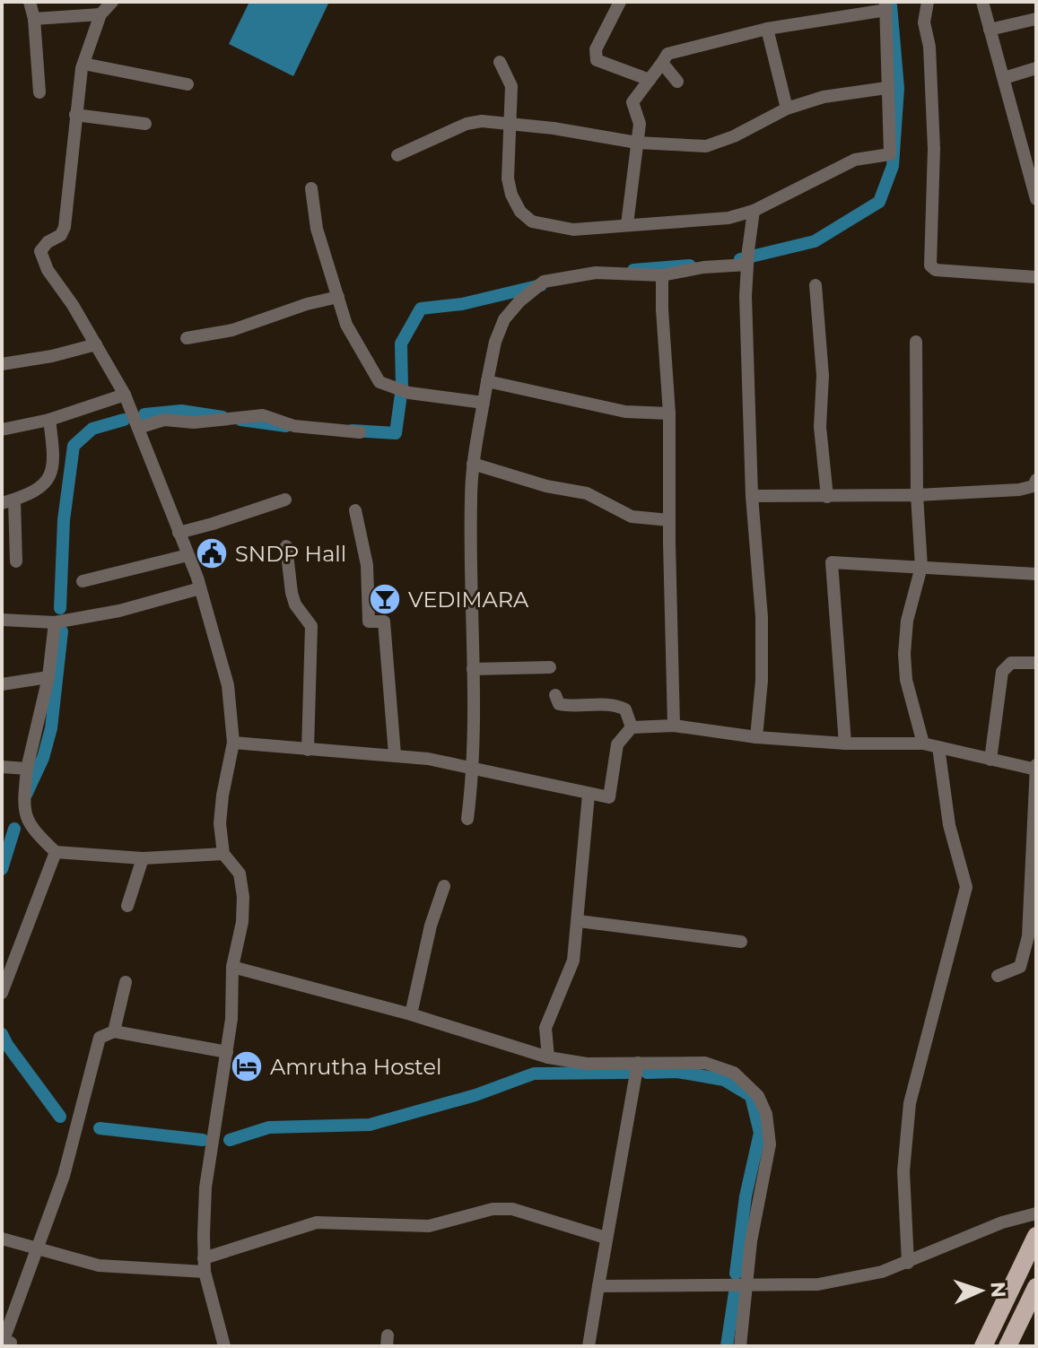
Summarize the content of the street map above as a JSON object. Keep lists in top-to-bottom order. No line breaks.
{"places":{"public building":["SNDP Hall"],"bar":["VEDIMARA"],"hotel":["Amrutha Hostel"]},"north":"right"}
